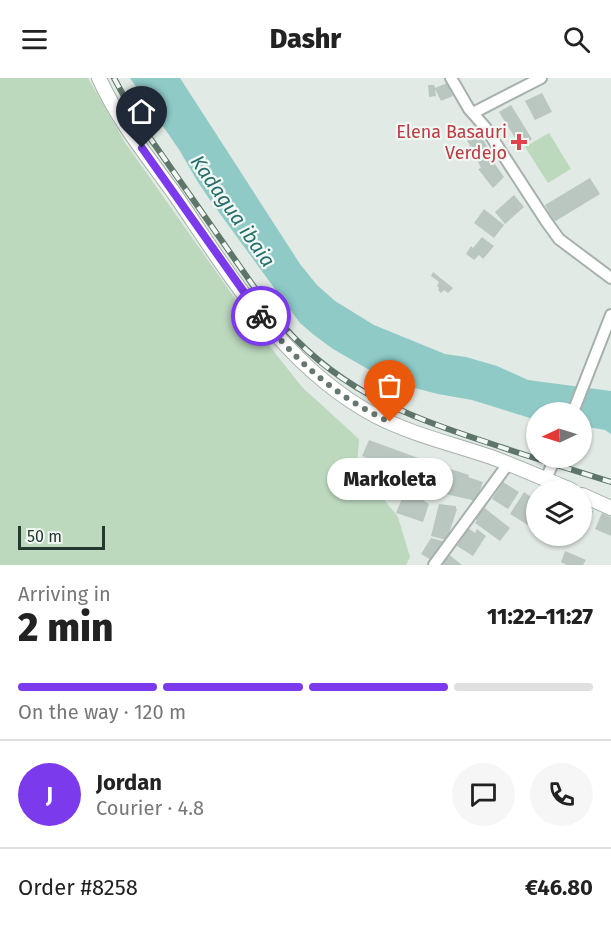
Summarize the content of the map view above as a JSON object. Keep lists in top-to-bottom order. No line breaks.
{"water":["Kadagua ibaia"],"places":{"health":["Elena Basauri Verdejo"],"other":["Markoleta"]},"scale_bar":"50 m","north":"left","page":{"header":"Dashr","bubble":"Markoleta","scale":"50 m","heading":["2 min","Arriving in","11:22–11:27"],"panel":["Jordan","Courier · 4.8","Order #8258","€46.80"],"bar":"On the way · 120 m","round":"J"}}
